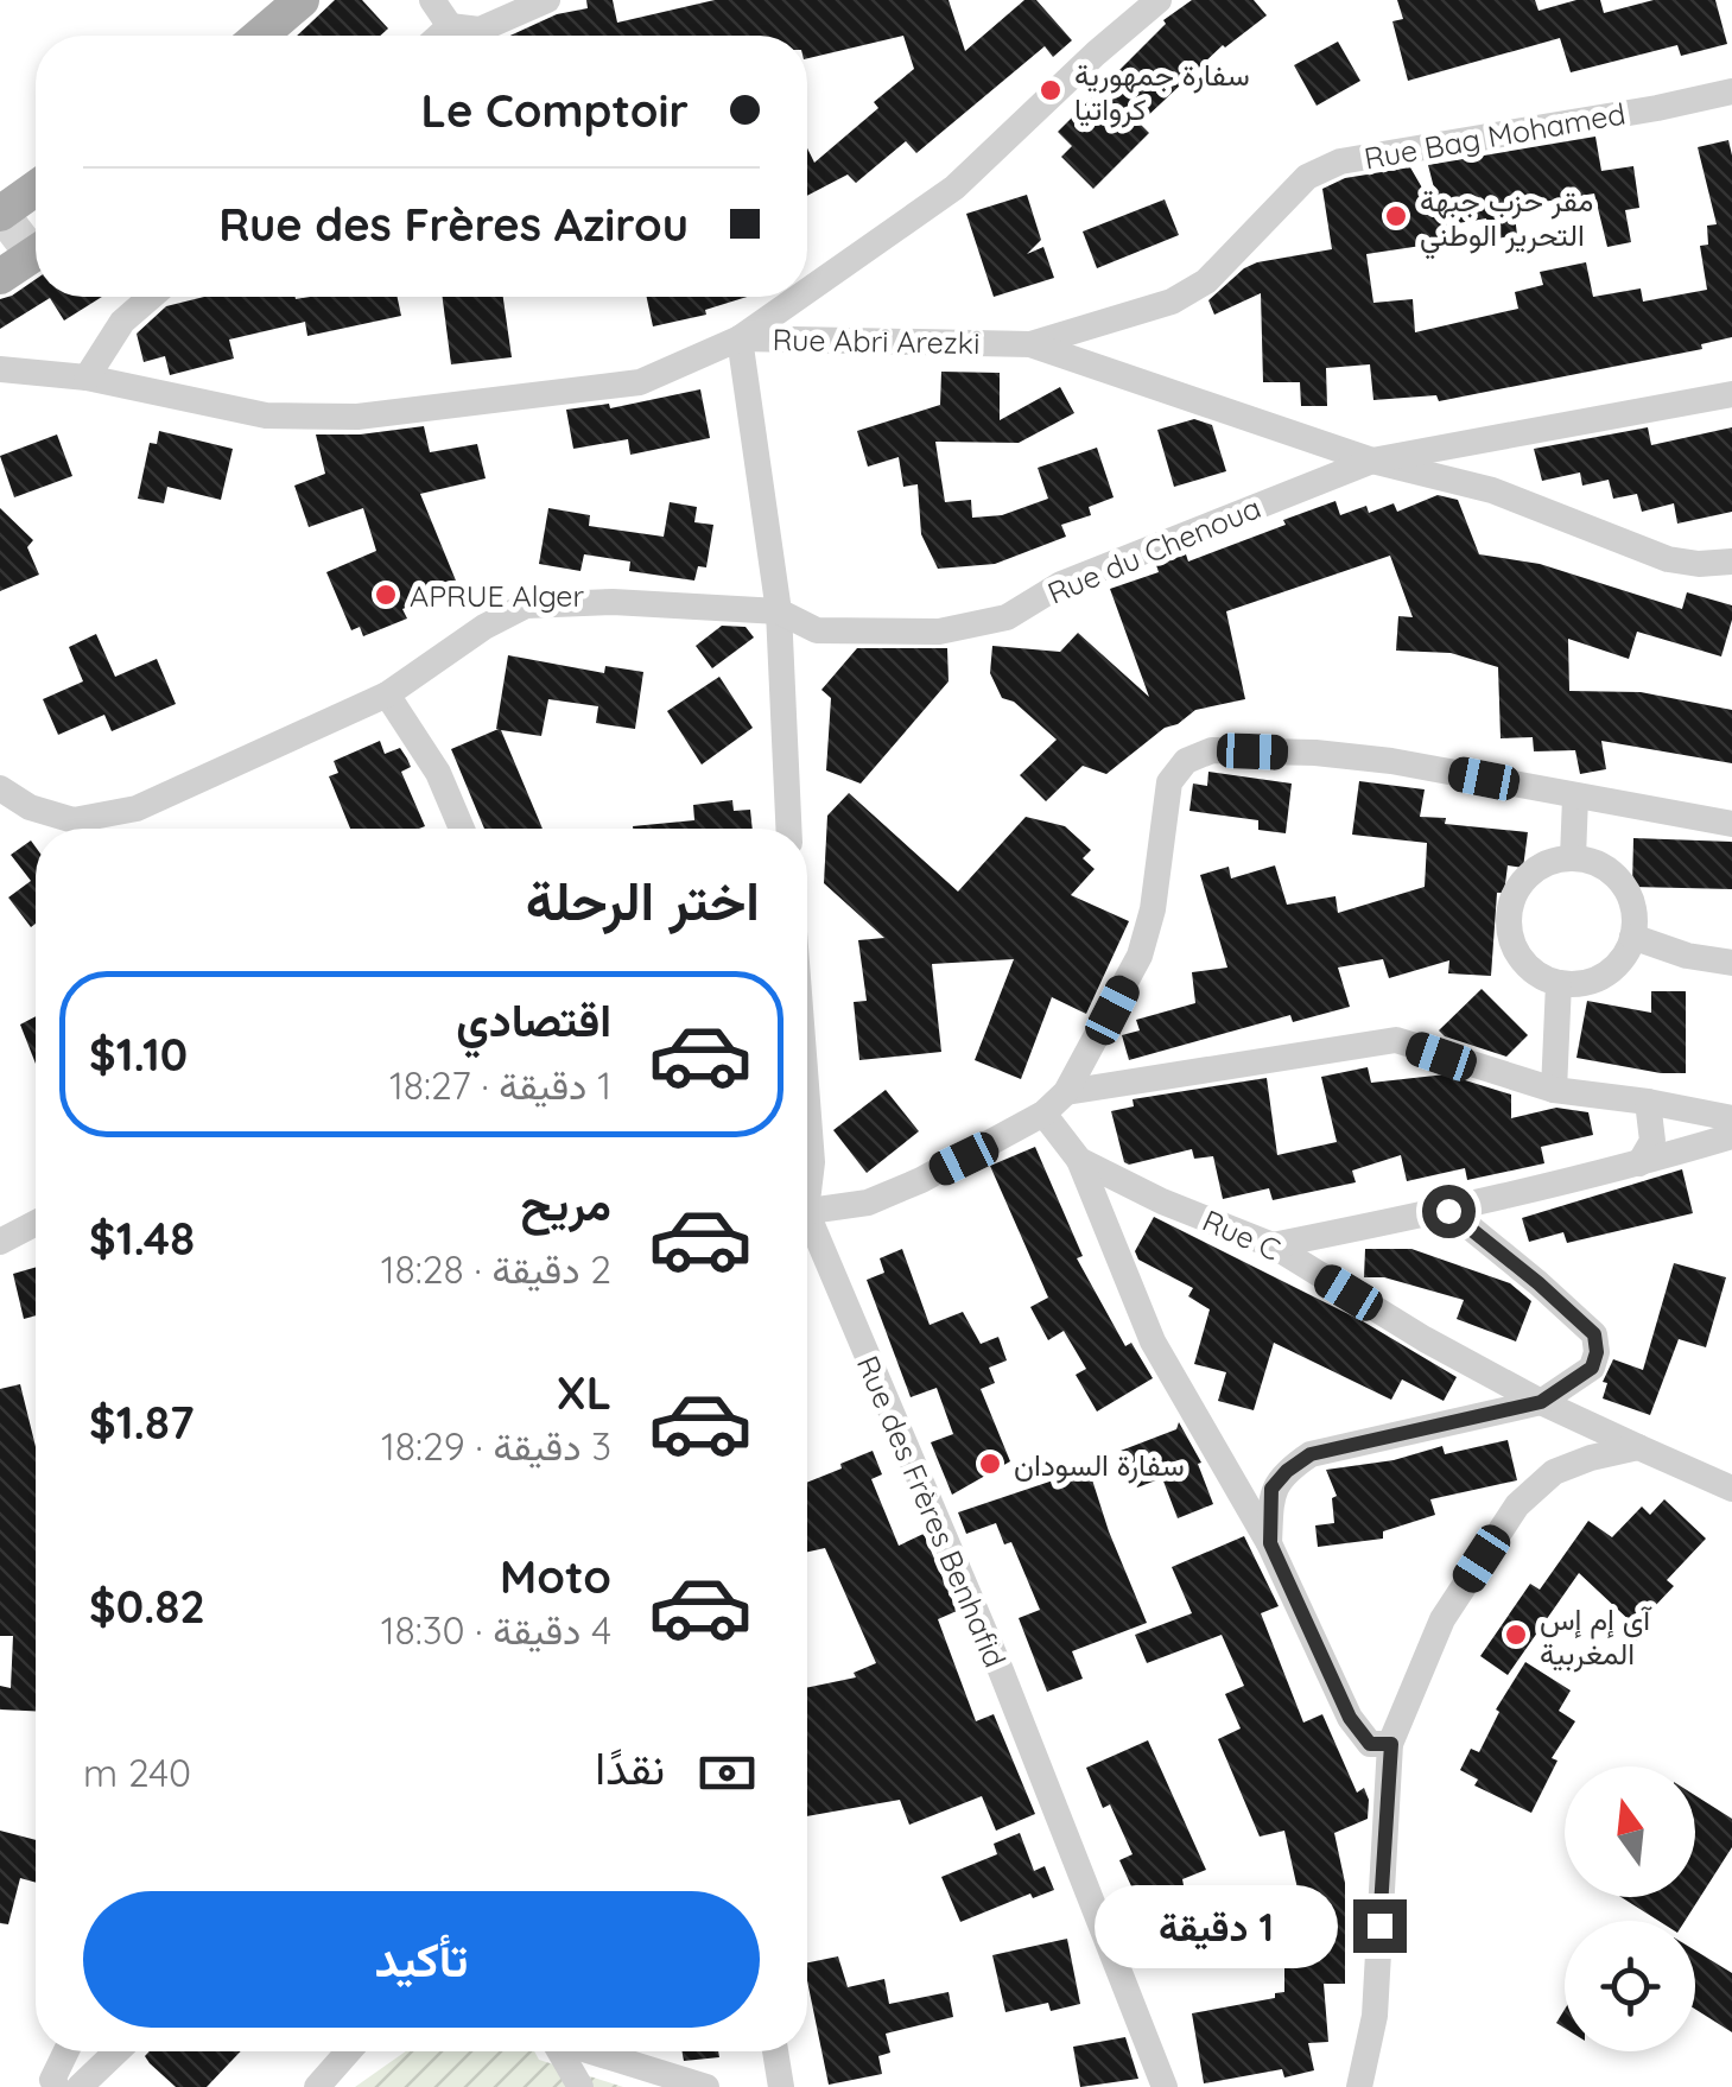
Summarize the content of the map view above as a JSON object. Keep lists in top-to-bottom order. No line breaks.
{"streets":{"street":["Rue Bag Mohamed","Rue Abri Arezki","Rue du Chenoua","Rue C","Rue des Frères Benhafid"]},"crossings":[["Rue Bag Mohamed","Rue Abri Arezki"],["Rue Abri Arezki","Rue du Chenoua"]],"places":["سفارة جمهورية كرواتيا","مقر حزب جبهة التحرير الوطني","APRUE Alger","سفارة السودان","آي إم إس المغربية"],"north":"top","page":{"banner":["Le Comptoir","Rue des Frères Azirou"],"heading":"اختر الرحلة","list":[{"name":"اقتصادي","note":"1 دقيقة · 18:27","value":"$1.10"},{"name":"مريح","note":"2 دقيقة · 18:28","value":"$1.48"},{"name":"XL","note":"3 دقيقة · 18:29","value":"$1.87"},{"name":"Moto","note":"4 دقيقة · 18:30","value":"$0.82"}],"pay":["نقدًا","240 m"],"buttons":"تأكيد","bubble":"1 دقيقة"}}
